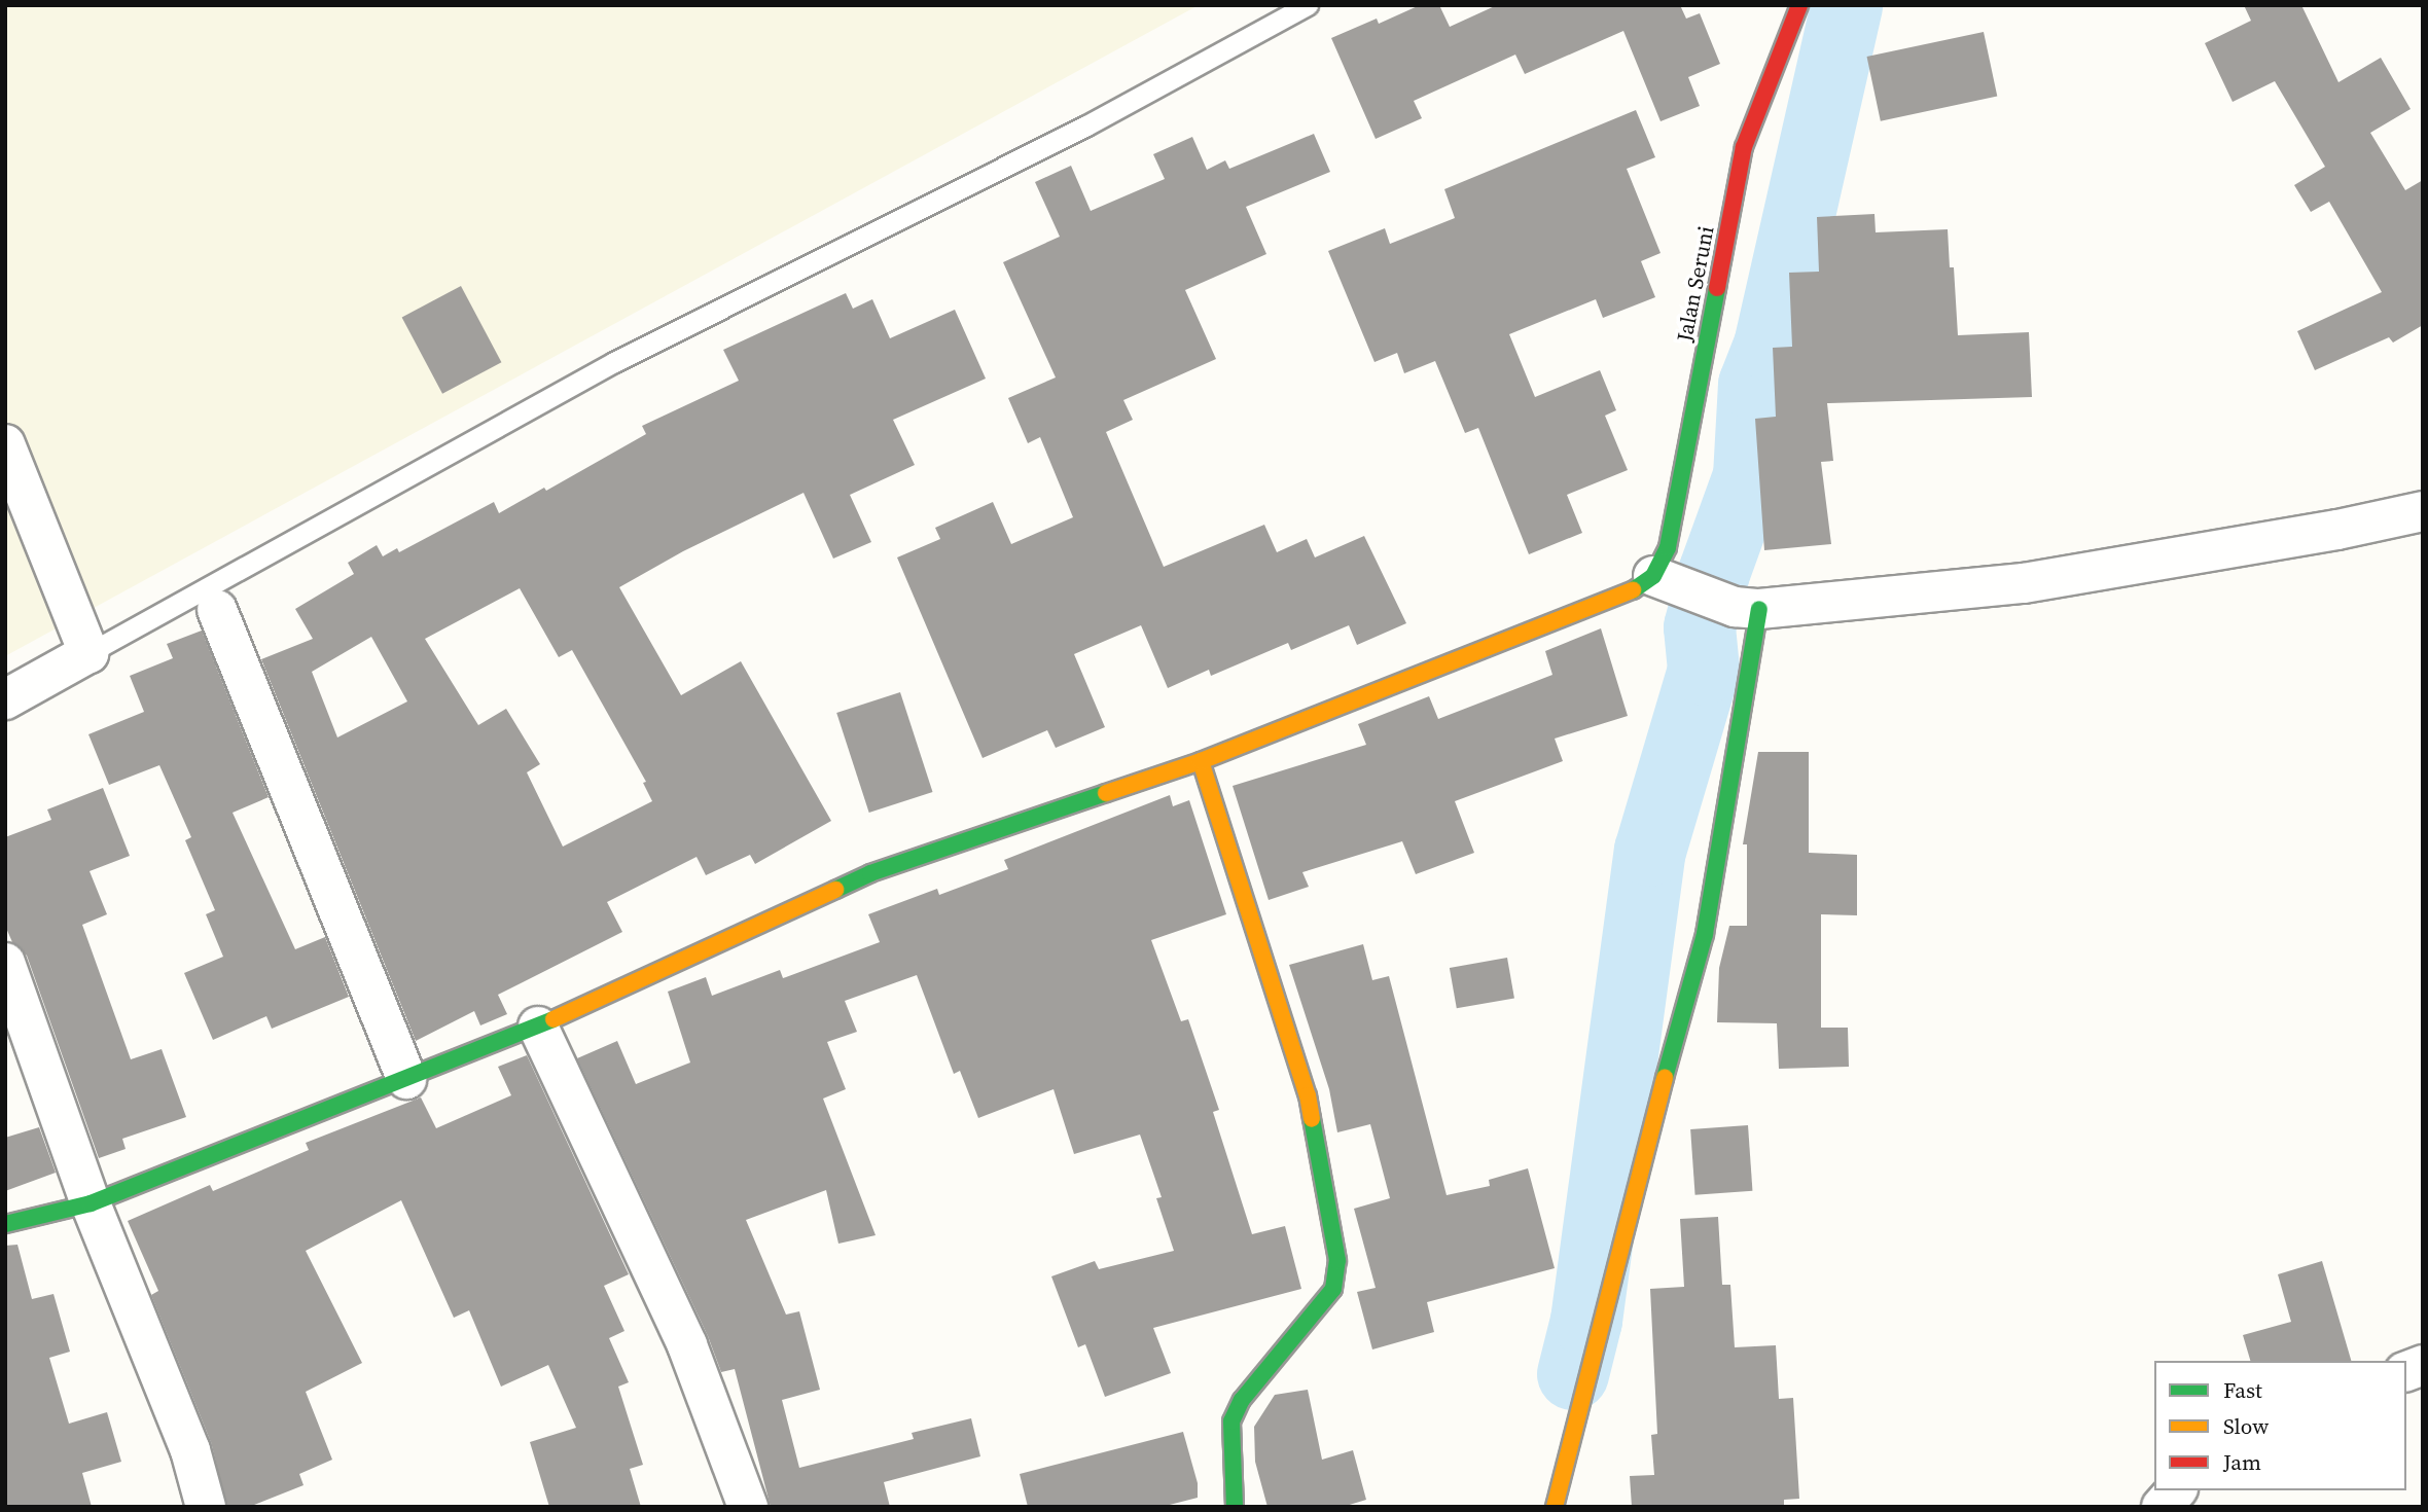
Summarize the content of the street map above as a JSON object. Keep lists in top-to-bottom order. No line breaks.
{"streets":{"street":["Jalan Seruni"]},"legend":["Fast","Slow","Jam"]}
